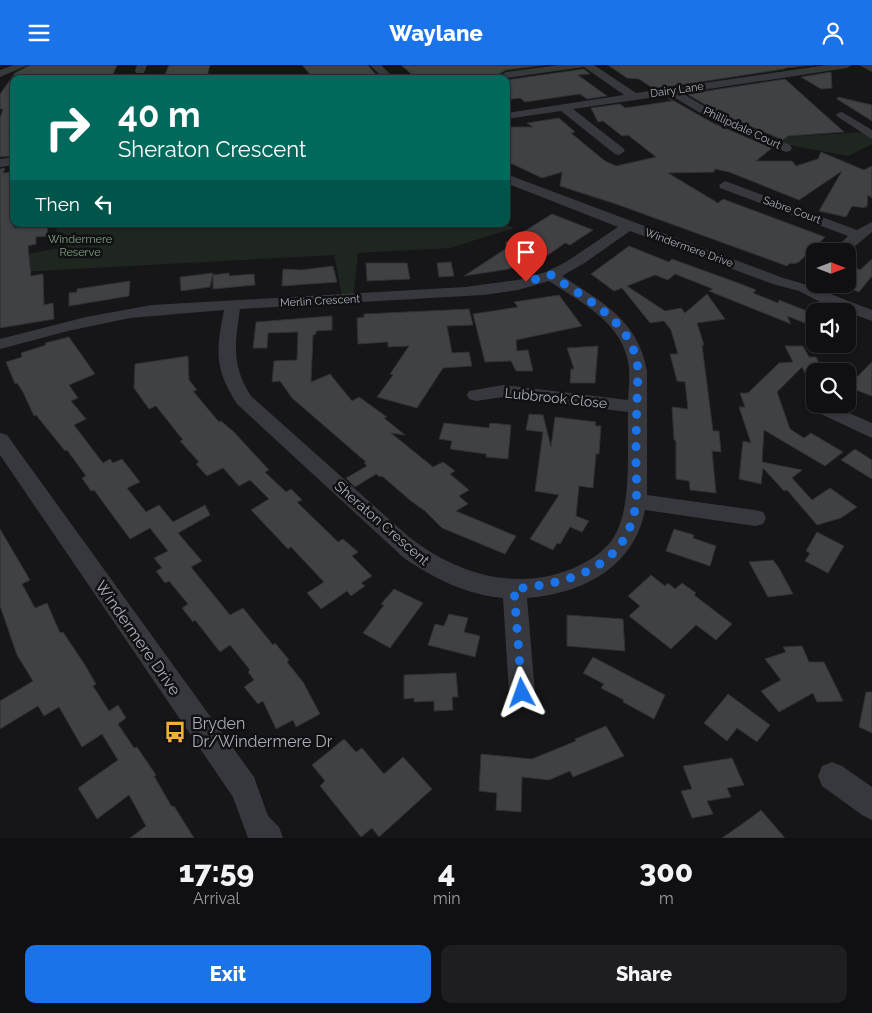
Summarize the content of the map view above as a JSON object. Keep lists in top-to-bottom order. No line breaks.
{"streets":{"street":["Dairy Lane","Phillipdale Court","Sabre Court","Windermere Drive","Merlin Crescent","Lubbrook Close","Sheraton Crescent"]},"crossings":[["Dairy Lane","Phillipdale Court"],["Windermere Drive","Merlin Crescent"],["Merlin Crescent","Sheraton Crescent"],["Lubbrook Close","Sheraton Crescent"]],"parks":["Windermere Reserve"],"places":{"bus stop":["Bryden Dr/Windermere Dr"]},"north":"right","page":{"header":"Waylane","turn":["40 m","Sheraton Crescent"],"then":"Then","eta":["17:59","Arrival","4","min","300","m"],"buttons":["Exit","Share"]}}
